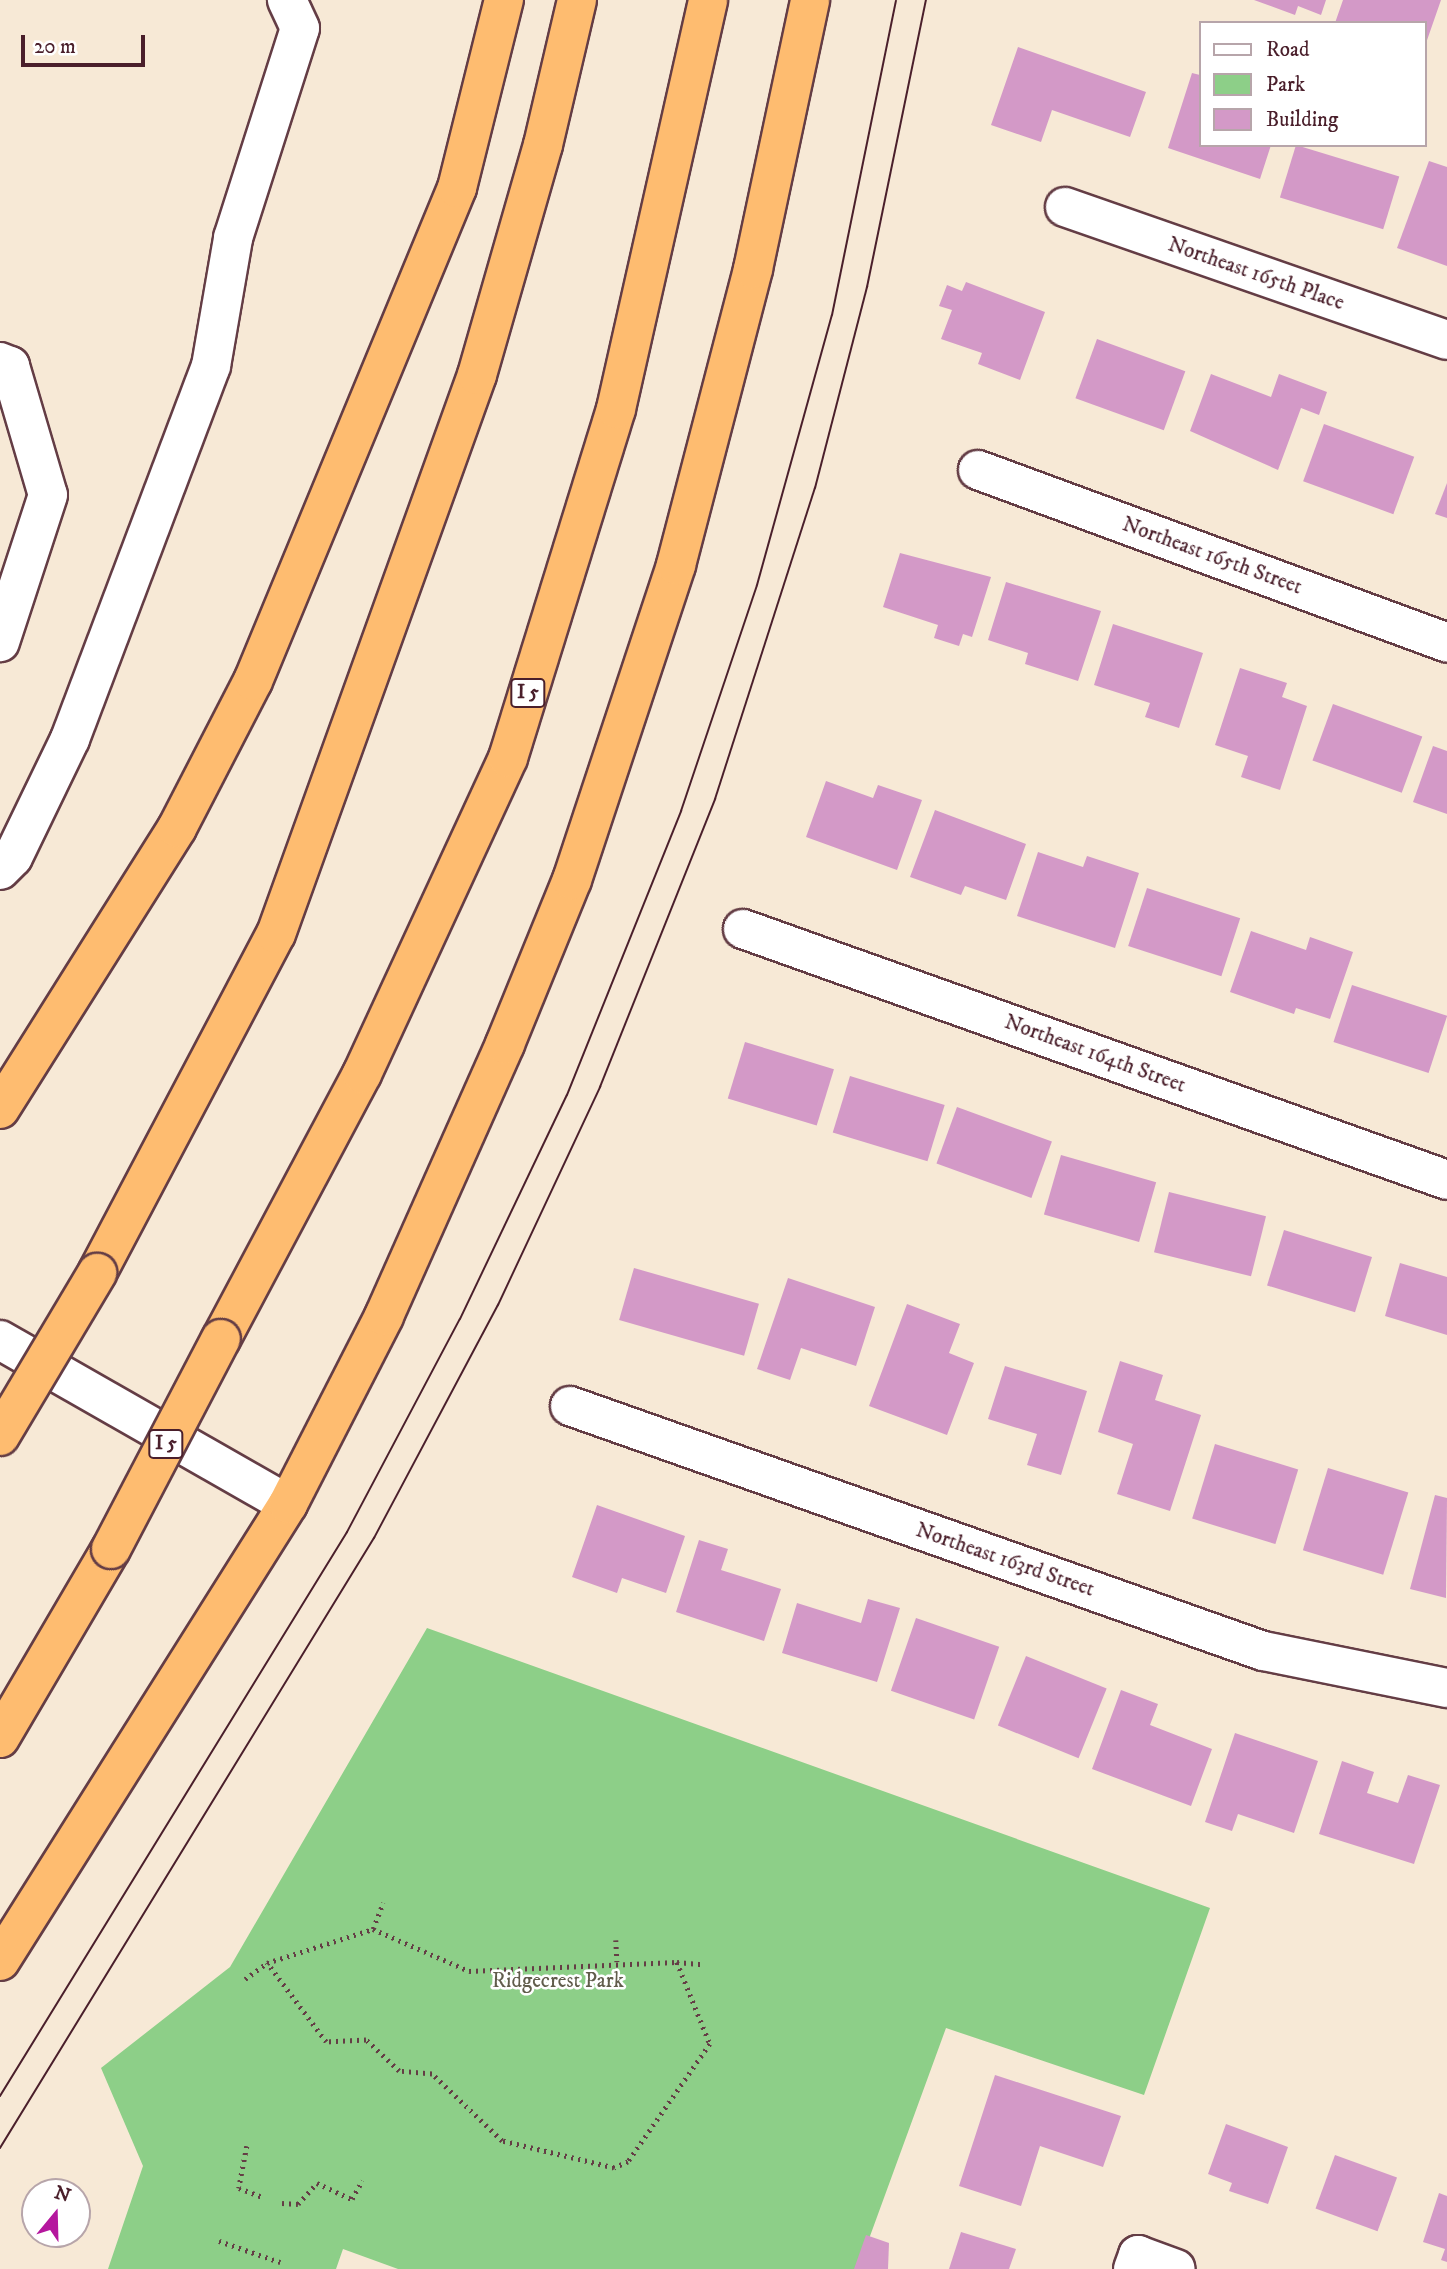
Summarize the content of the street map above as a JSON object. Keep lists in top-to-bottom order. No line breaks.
{"streets":{"highway":["I 5"],"street":["Northeast 165th Place","Northeast 165th Street","Northeast 164th Street","Northeast 163rd Street"]},"parks":["Ridgecrest Park"],"legend":["Road","Park","Building"],"scale_bar":"20 m","north":"top"}
